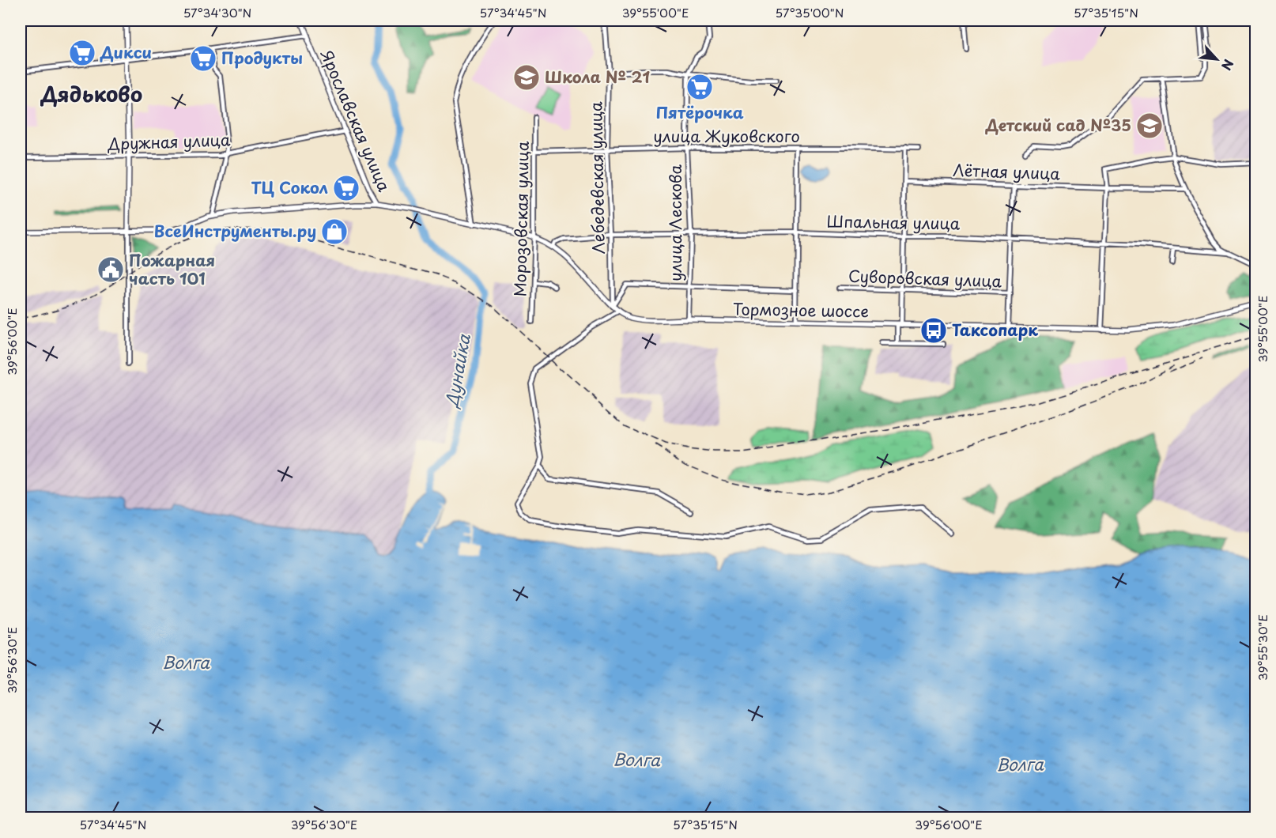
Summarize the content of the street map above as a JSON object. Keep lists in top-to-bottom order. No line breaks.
{"streets":{"street":["Ярославская улица","улица Жуковского","Дружная улица","Лётная улица","Лебедевская улица","Морозовская улица","улица Лескова","Шпальная улица","Суворовская улица","Тормозное шоссе"]},"crossings":[["Ярославская улица","Дружная улица"],["Ярославская улица","Тормозное шоссе"],["улица Жуковского","Лебедевская улица"],["улица Жуковского","Морозовская улица"],["улица Жуковского","улица Лескова"],["Лебедевская улица","Шпальная улица"],["Лебедевская улица","Тормозное шоссе"],["Морозовская улица","Тормозное шоссе"],["улица Лескова","Шпальная улица"],["улица Лескова","Тормозное шоссе"],["Шпальная улица","Тормозное шоссе"]],"districts":["Дядьково"],"water":["Дунайка","Волга"],"places":{"supermarket":["Дикси","Продукты","Пятёрочка","ТЦ Сокол"],"school or university":["Школа № 21","Детский сад №35"],"shop":["ВсеИнструменты.ру"],"public building":["Пожарная часть 101"],"bus stop":["Таксопарк"]},"north":"bottom right","coordinates":["57°34'30\"N","57°34'45\"N","39°55'00\"E","57°35'00\"N","57°35'15\"N","39°56'00\"E","39°55'30\"E","39°56'30\"E"]}
